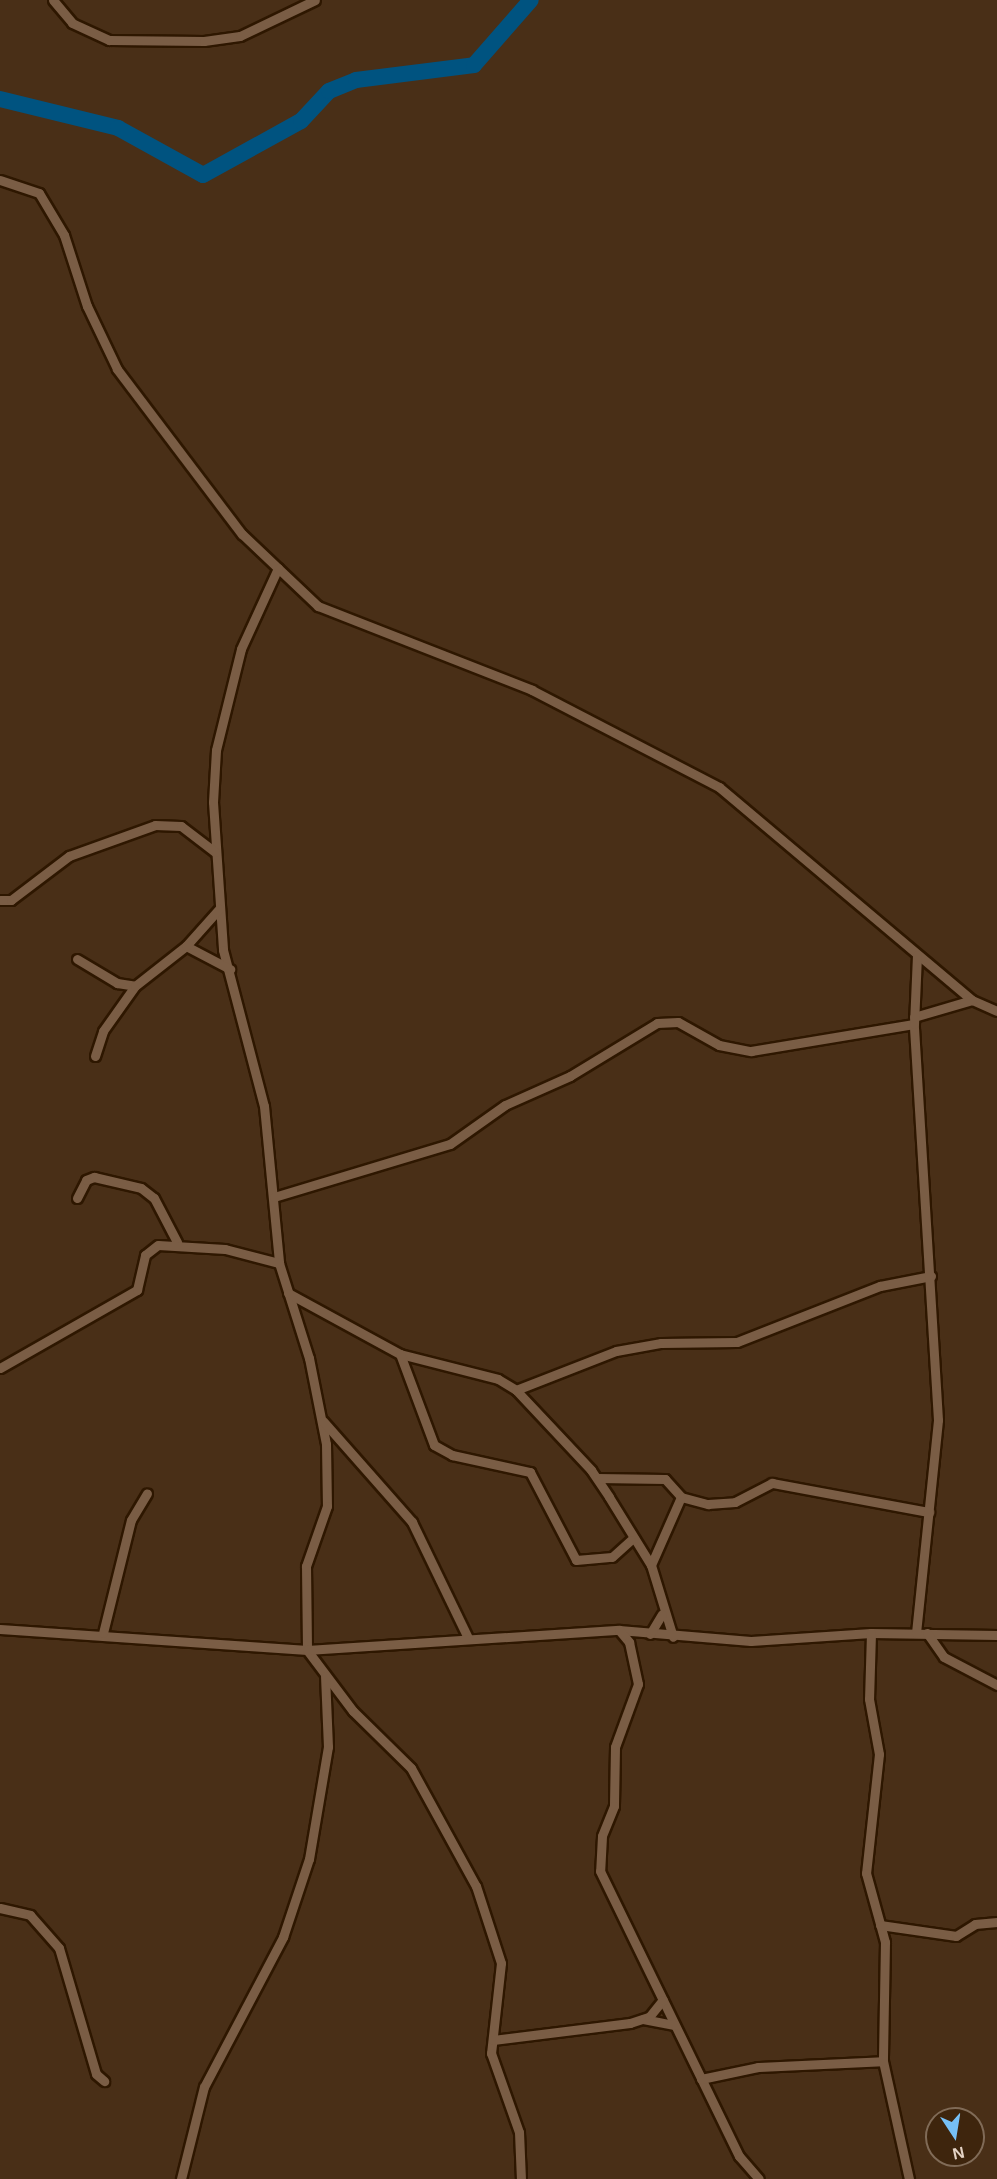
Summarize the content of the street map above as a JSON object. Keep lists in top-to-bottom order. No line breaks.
{"north":"bottom"}
